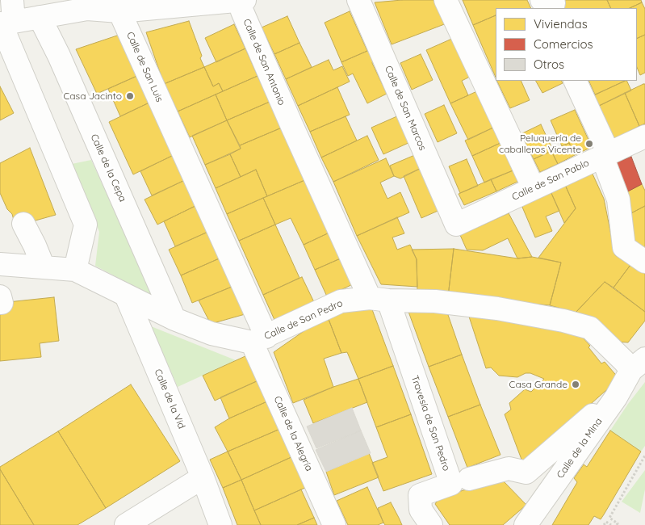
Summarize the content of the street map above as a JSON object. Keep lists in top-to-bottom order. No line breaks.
{"streets":{"street":["Calle de San Antonio","Calle de San Luis","Calle de San Marcos","Calle de la Cepa","Calle de San Pablo","Calle de San Pedro","Calle de la Vid","Travesía de San Pedro","Calle de la Alegría","Calle de la Mina"]},"crossings":[["Calle de San Antonio","Calle de San Pedro"],["Calle de San Antonio","Travesía de San Pedro"],["Calle de San Luis","Calle de San Pedro"],["Calle de San Luis","Calle de la Alegría"],["Calle de San Marcos","Calle de San Pablo"],["Calle de la Cepa","Calle de San Pedro"],["Calle de San Pedro","Calle de la Vid"],["Calle de San Pedro","Travesía de San Pedro"],["Calle de San Pedro","Calle de la Alegría"],["Calle de San Pedro","Calle de la Mina"]],"places":["Casa Jacinto","Peluquería de caballeros Vicente","Casa Grande"],"legend":["Viviendas","Comercios","Otros"]}
